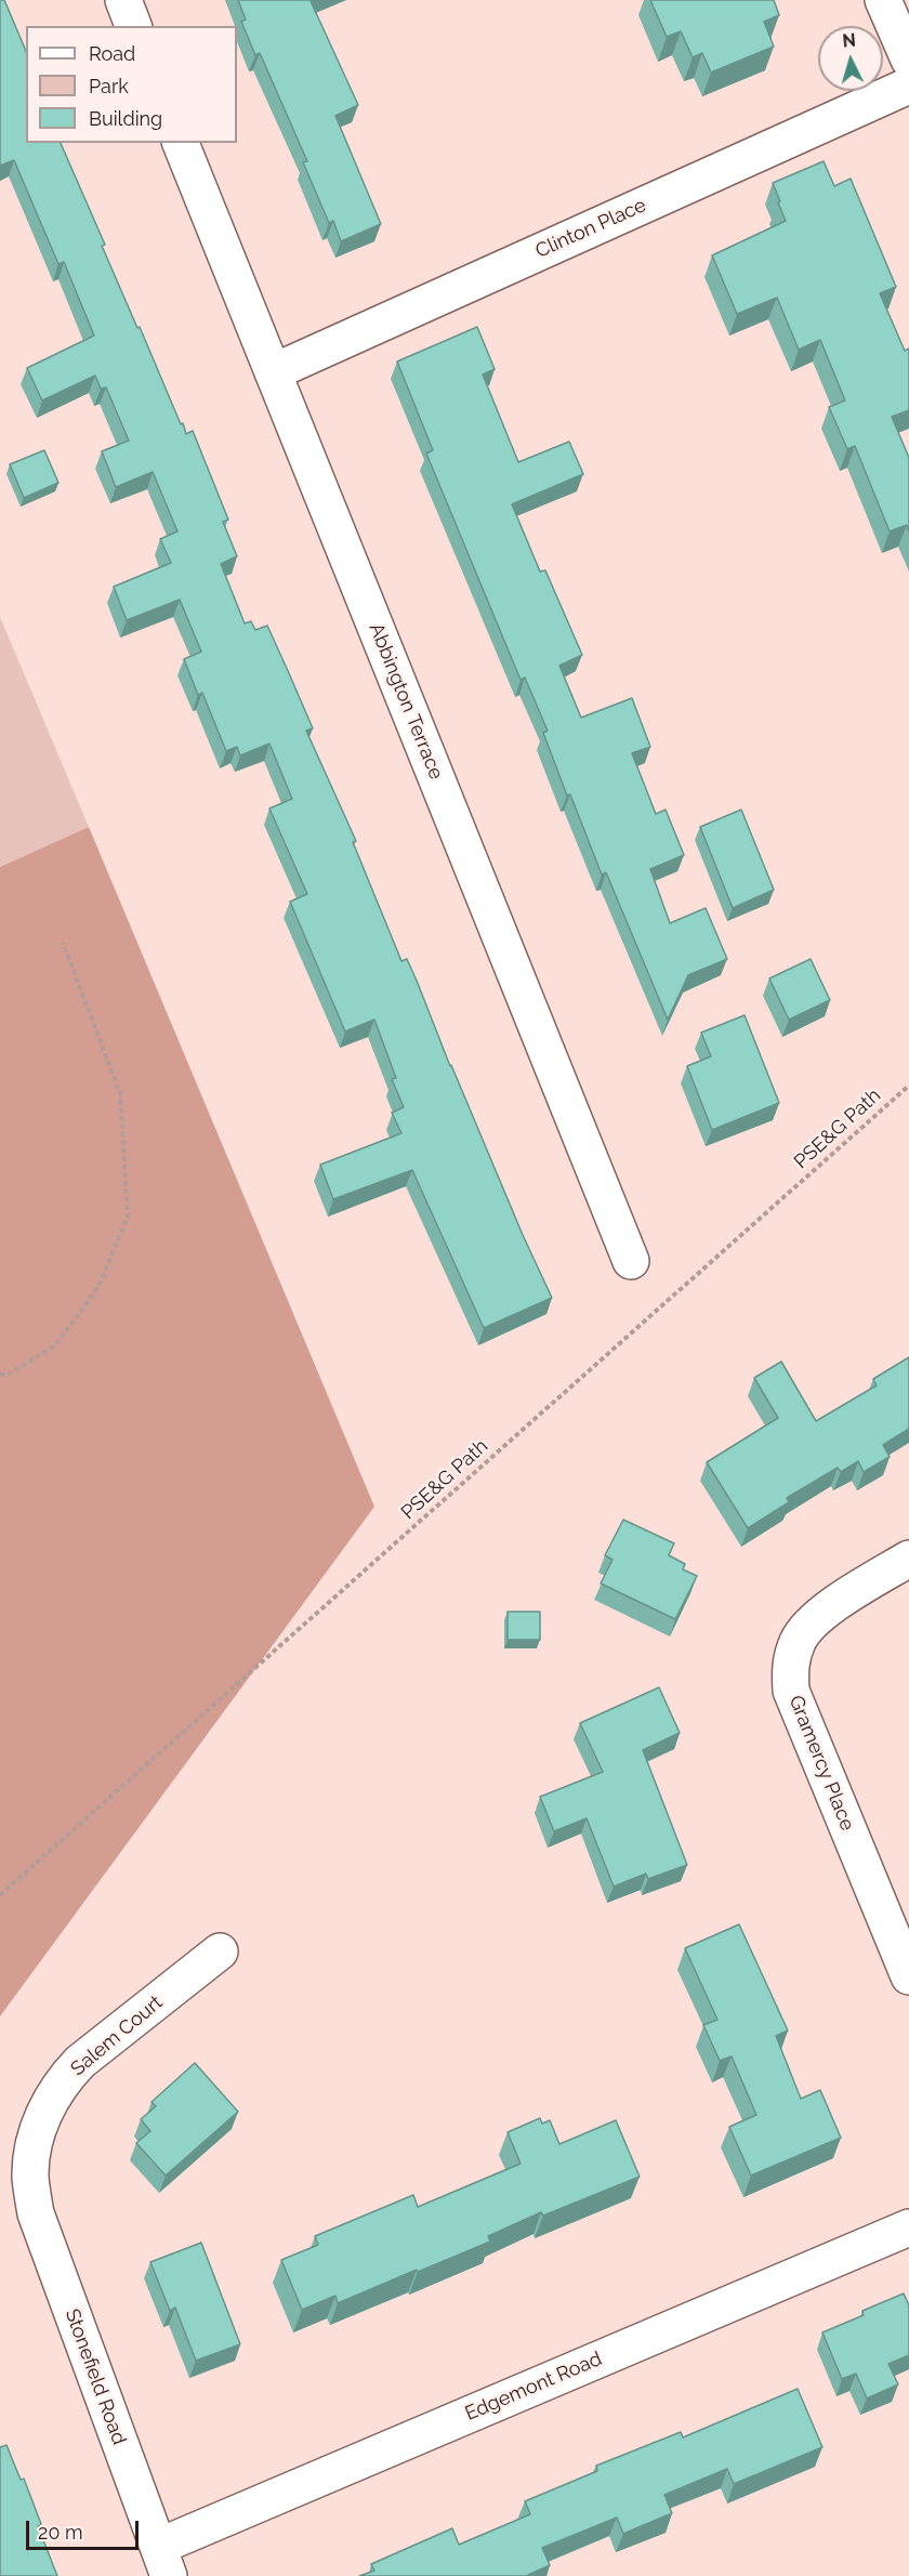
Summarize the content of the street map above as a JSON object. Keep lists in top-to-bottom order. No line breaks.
{"streets":{"street":["Clinton Place","Abbington Terrace","Gramercy Place","Salem Court","Stonefield Road","Edgemont Road"],"path":["PSE&G Path"]},"crossings":[["Clinton Place","Abbington Terrace"],["Salem Court","Stonefield Road"],["Stonefield Road","Edgemont Road"]],"legend":["Road","Park","Building"],"scale_bar":"20 m","north":"top"}
